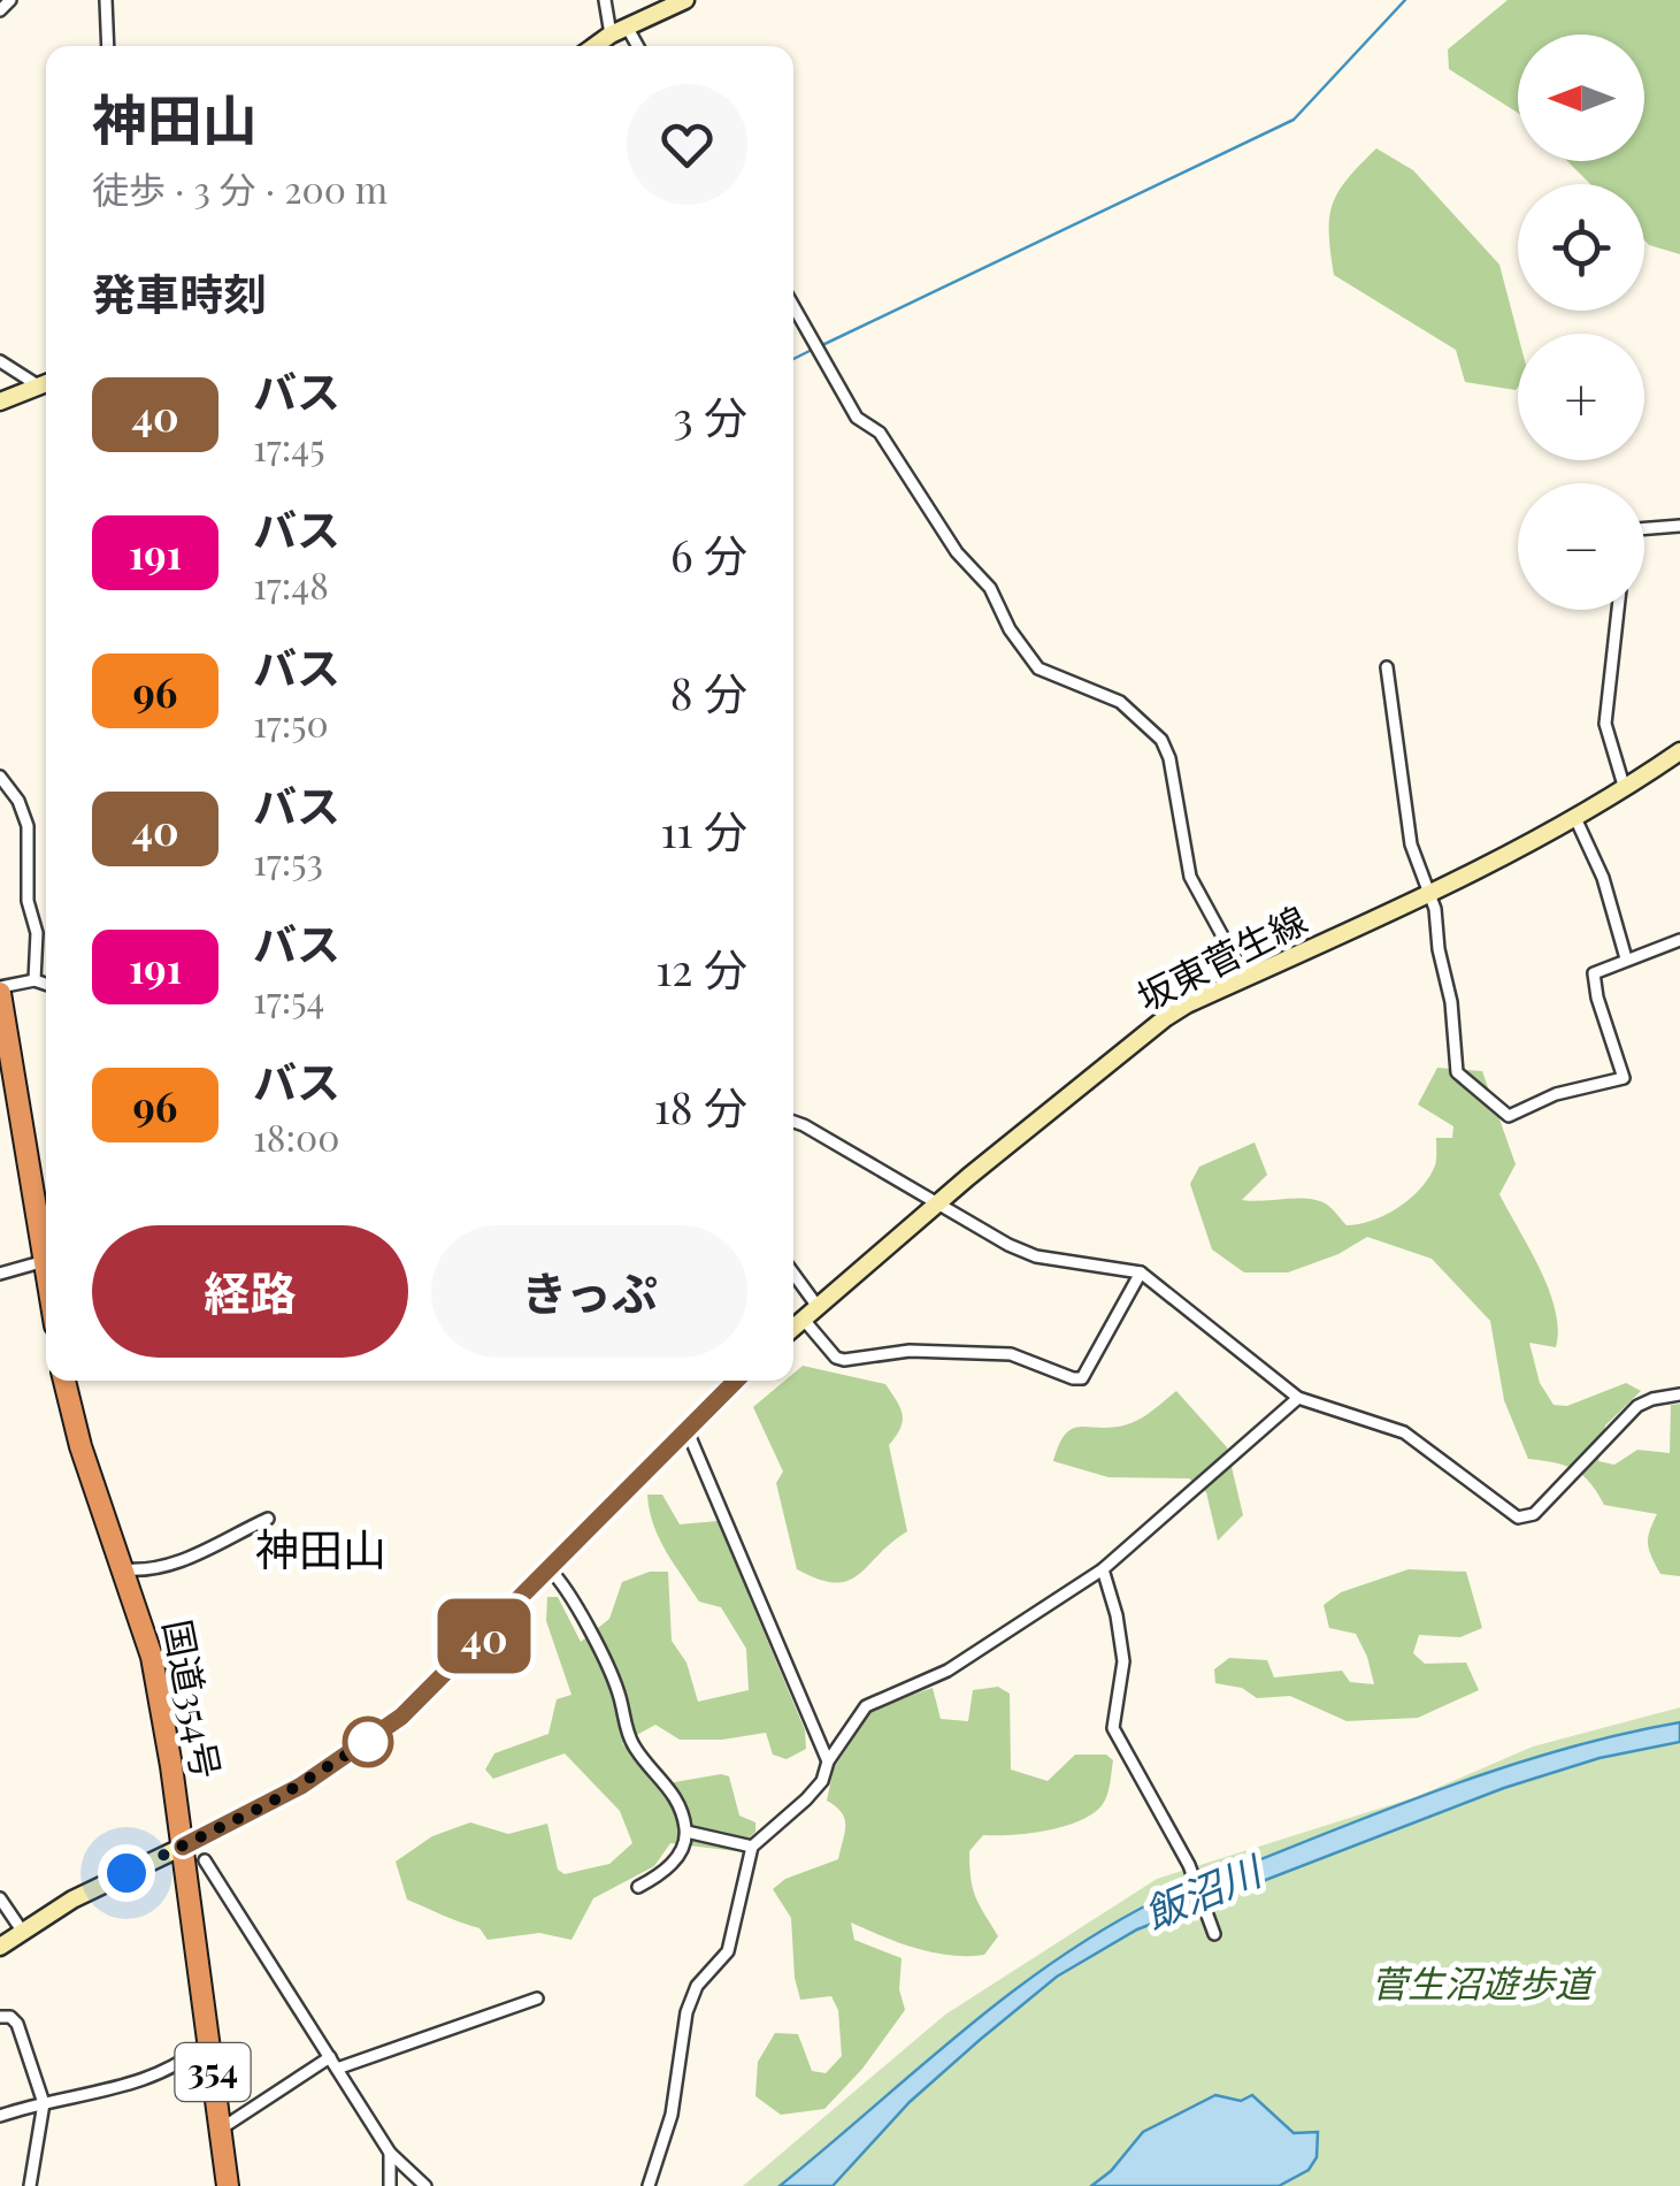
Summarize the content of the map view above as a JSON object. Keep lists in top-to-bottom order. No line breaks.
{"streets":{"highway":["国道354号","354"],"main road":["坂東菅生線"]},"districts":["神田山"],"water":["飯沼川"],"parks":["菅生沼遊歩道"],"lines":["bus line 40"],"north":"left","page":{"on_map":"40","map_buttons":["+","−"],"heading":[["神田山","徒歩 · 3 分 · 200 m"],"発車時刻"],"list":[{"mark":"40","name":"バス","note":"17:45","value":"3 分"},{"mark":"191","name":"バス","note":"17:48","value":"6 分"},{"mark":"96","name":"バス","note":"17:50","value":"8 分"},{"mark":"40","name":"バス","note":"17:53","value":"11 分"},{"mark":"191","name":"バス","note":"17:54","value":"12 分"},{"mark":"96","name":"バス","note":"18:00","value":"18 分"}],"buttons":["経路","きっぷ"]}}
